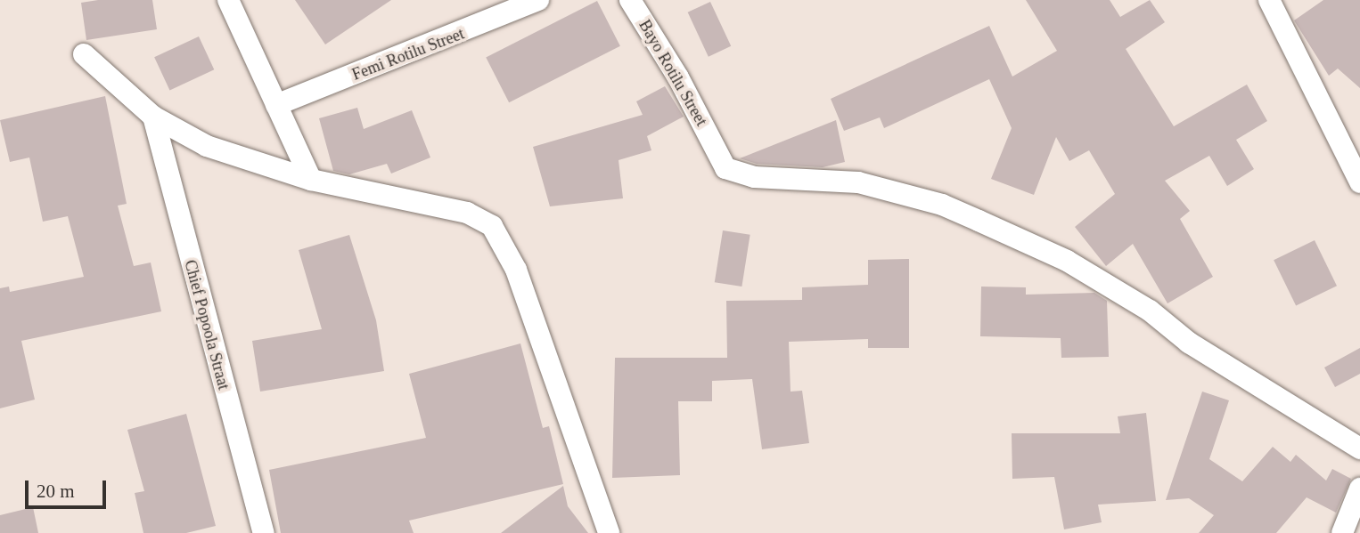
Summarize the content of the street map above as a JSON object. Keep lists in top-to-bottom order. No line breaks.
{"streets":{"street":["Femi Rotilu Street","Bayo Rotilu Street","Chief Popoola Straat"]},"scale_bar":"20 m"}
